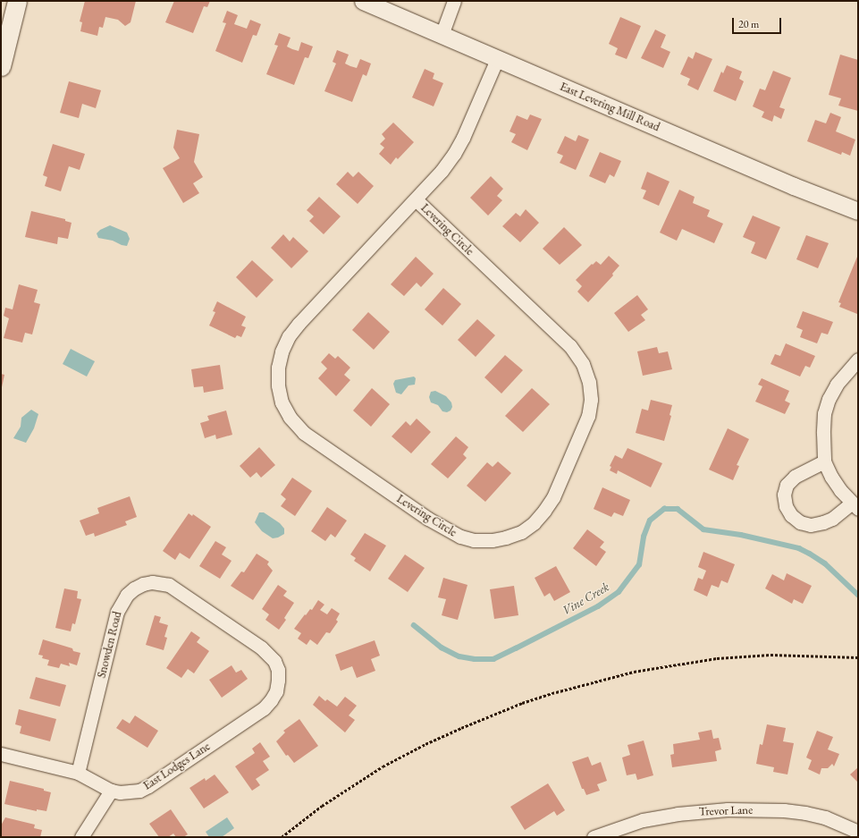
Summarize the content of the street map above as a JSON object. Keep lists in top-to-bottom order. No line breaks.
{"streets":{"street":["East Levering Mill Road","Levering Circle","Snowden Road","East Lodges Lane","Trevor Lane"]},"crossings":[["East Levering Mill Road","Levering Circle"],["Snowden Road","East Lodges Lane"]],"water":["Vine Creek"],"scale_bar":"20 m"}
